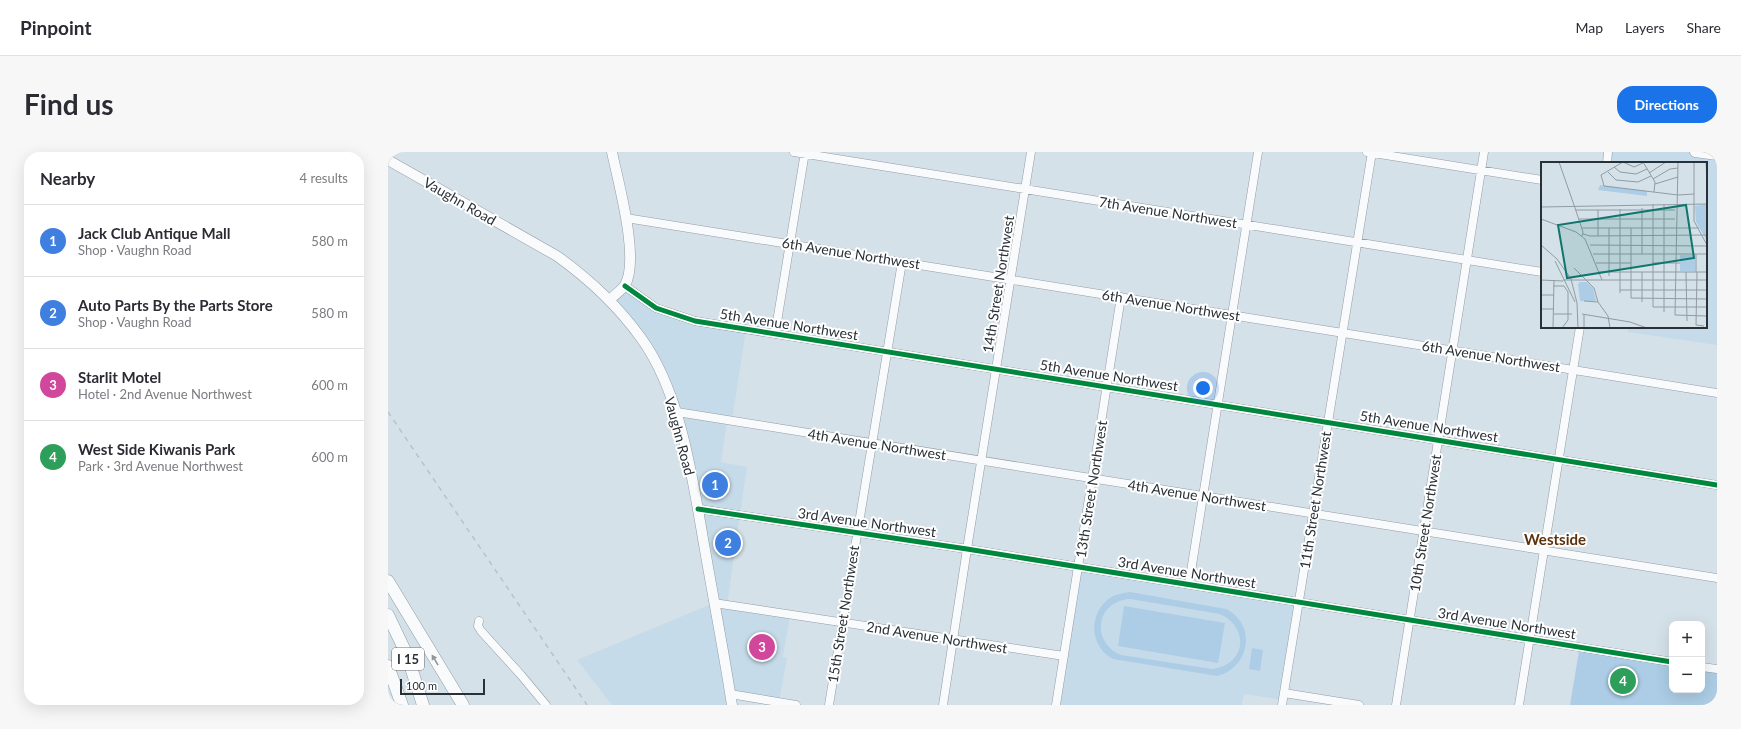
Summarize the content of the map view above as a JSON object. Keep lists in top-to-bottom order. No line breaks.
{"streets":{"highway":["I 15"],"main road":["Vaughn Road"],"street":["7th Avenue Northwest","6th Avenue Northwest","14th Street Northwest","5th Avenue Northwest","4th Avenue Northwest","13th Street Northwest","11th Street Northwest","3rd Avenue Northwest","10th Street Northwest","15th Street Northwest","2nd Avenue Northwest"]},"crossings":[["Vaughn Road","4th Avenue Northwest"],["Vaughn Road","3rd Avenue Northwest"],["Vaughn Road","2nd Avenue Northwest"],["7th Avenue Northwest","14th Street Northwest"],["7th Avenue Northwest","11th Street Northwest"],["7th Avenue Northwest","10th Street Northwest"],["6th Avenue Northwest","14th Street Northwest"],["6th Avenue Northwest","13th Street Northwest"],["6th Avenue Northwest","11th Street Northwest"],["6th Avenue Northwest","10th Street Northwest"],["6th Avenue Northwest","15th Street Northwest"],["14th Street Northwest","5th Avenue Northwest"],["14th Street Northwest","4th Avenue Northwest"],["14th Street Northwest","3rd Avenue Northwest"],["14th Street Northwest","2nd Avenue Northwest"],["5th Avenue Northwest","13th Street Northwest"],["5th Avenue Northwest","11th Street Northwest"],["5th Avenue Northwest","10th Street Northwest"],["5th Avenue Northwest","15th Street Northwest"],["4th Avenue Northwest","13th Street Northwest"],["4th Avenue Northwest","11th Street Northwest"],["4th Avenue Northwest","10th Street Northwest"],["4th Avenue Northwest","15th Street Northwest"],["13th Street Northwest","3rd Avenue Northwest"],["13th Street Northwest","2nd Avenue Northwest"],["11th Street Northwest","3rd Avenue Northwest"],["3rd Avenue Northwest","10th Street Northwest"],["3rd Avenue Northwest","15th Street Northwest"],["15th Street Northwest","2nd Avenue Northwest"]],"districts":["Westside"],"scale_bar":"100 m","page":{"header":"Pinpoint","nav":["Map","Layers","Share"],"buttons":"Directions","title":"Find us","heading":["Nearby","4 results"],"list":[{"mark":"1","name":"Jack Club Antique Mall","note":"Shop · Vaughn Road","value":"580 m"},{"mark":"2","name":"Auto Parts By the Parts Store","note":"Shop · Vaughn Road","value":"580 m"},{"mark":"3","name":"Starlit Motel","note":"Hotel · 2nd Avenue Northwest","value":"600 m"},{"mark":"4","name":"West Side Kiwanis Park","note":"Park · 3rd Avenue Northwest","value":"600 m"}],"pins":["1","2","3","4"],"map_buttons":["+","−"],"scale":"100 m"}}
